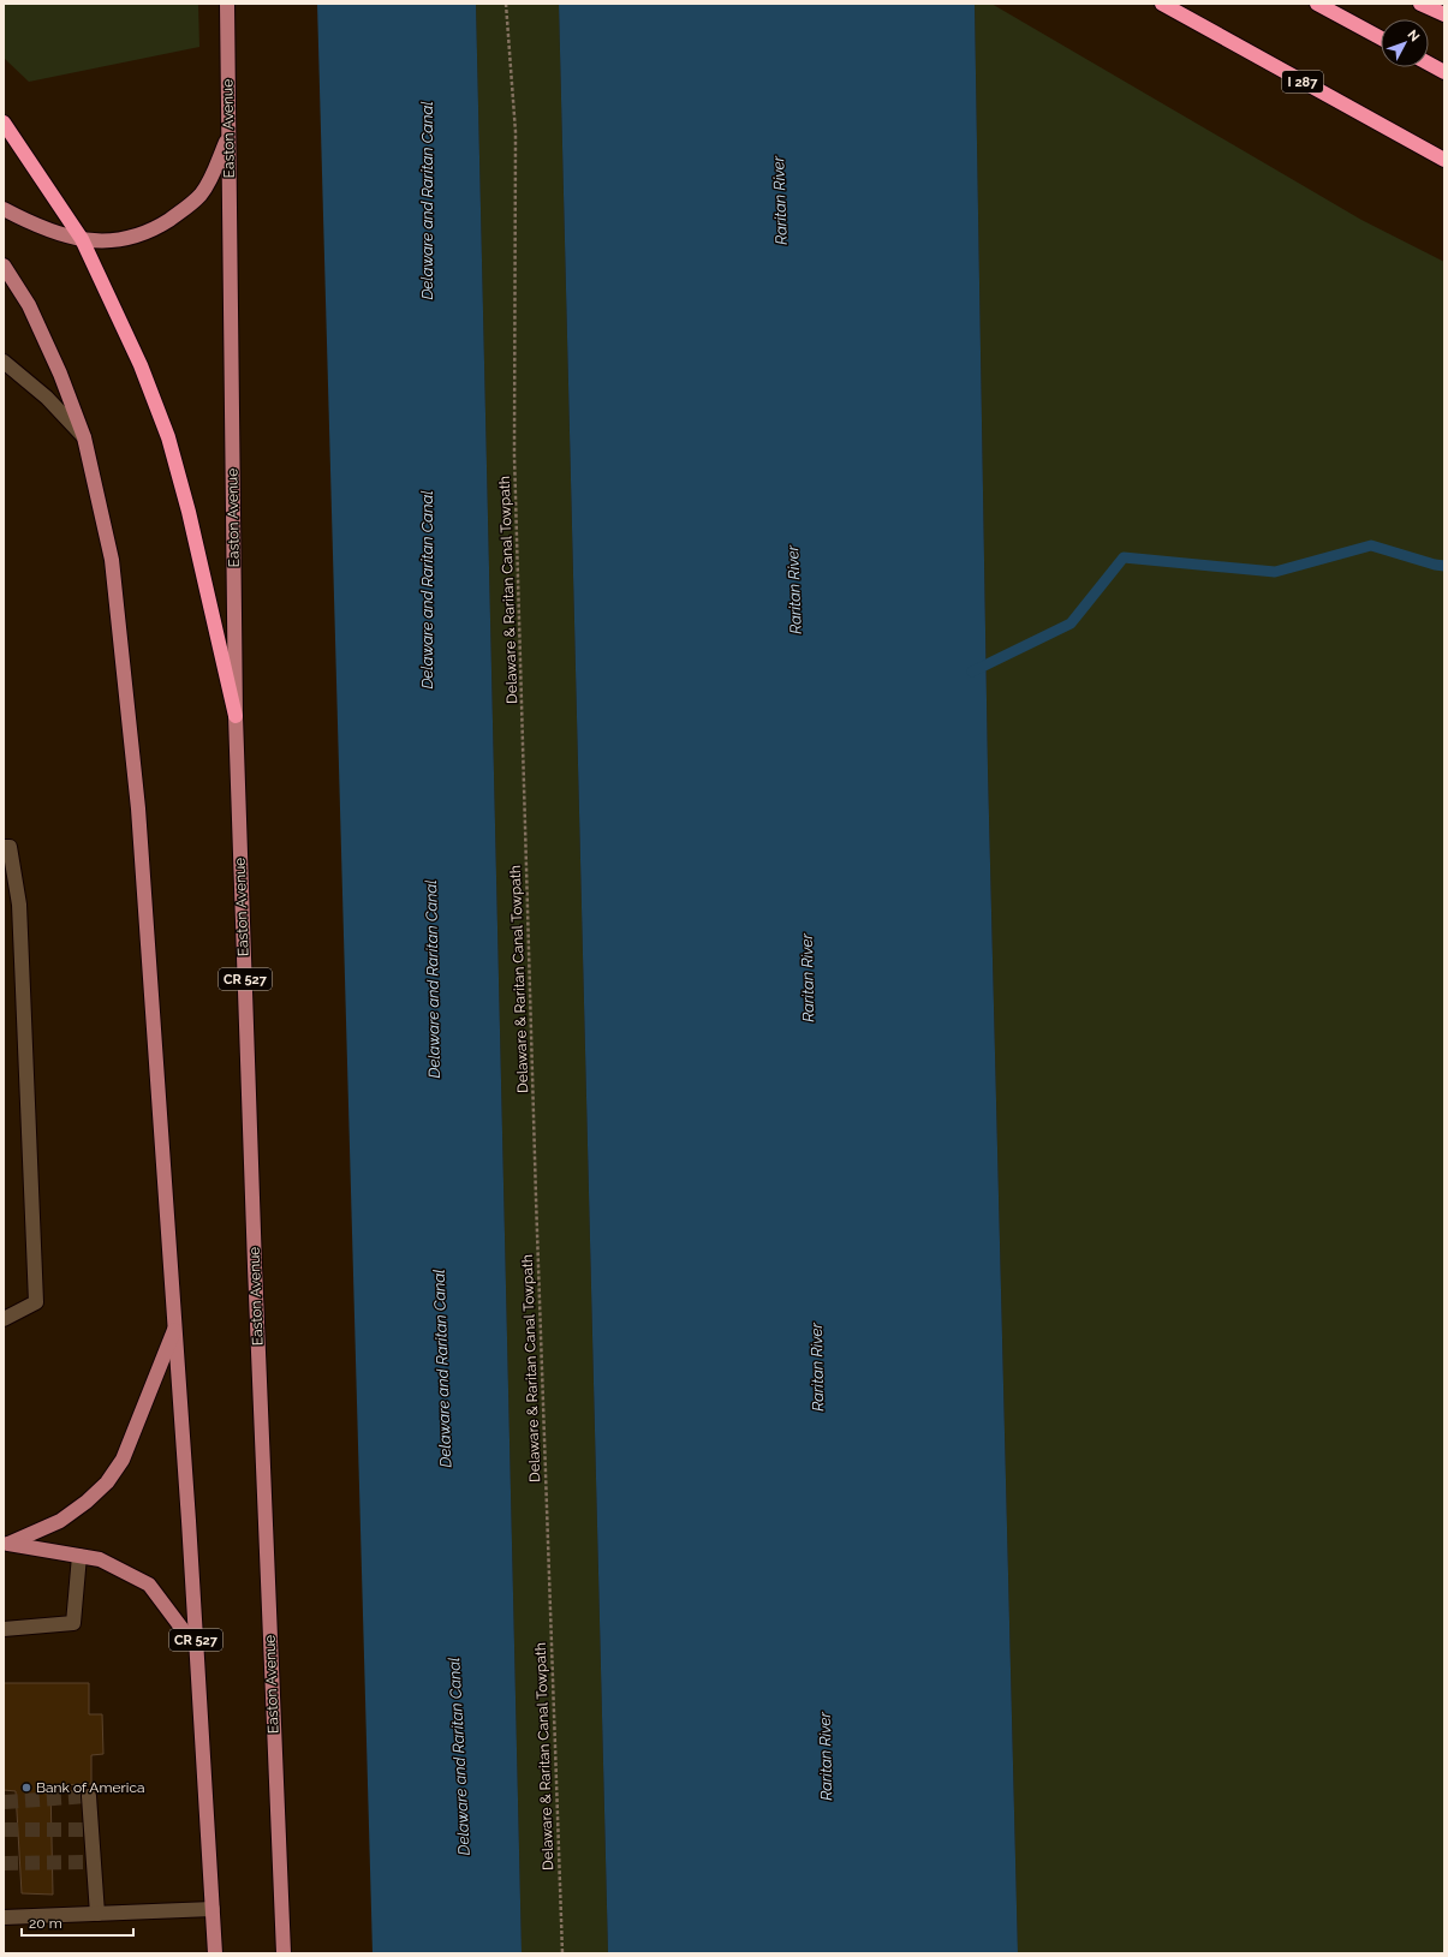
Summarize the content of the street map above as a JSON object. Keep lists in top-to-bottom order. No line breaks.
{"streets":{"highway":["I 287"],"main road":["Easton Avenue","CR 527"],"path":["Delaware & Raritan Canal Towpath"]},"water":["Delaware and Raritan Canal","Raritan River"],"places":["Bank of America"],"scale_bar":"20 m","north":"top right"}
